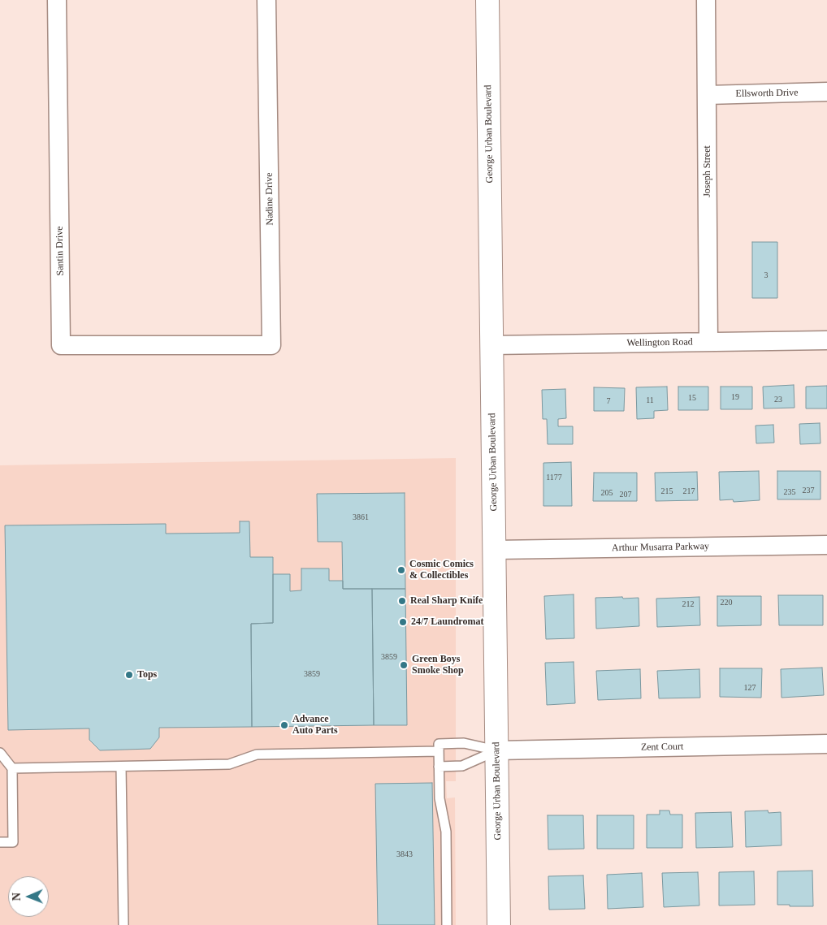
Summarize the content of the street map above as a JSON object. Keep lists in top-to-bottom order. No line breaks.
{"streets":{"street":["Ellsworth Drive","George Urban Boulevard","Joseph Street","Nadine Drive","Santin Drive","Wellington Road","Arthur Musarra Parkway","Zent Court"]},"crossings":[["Ellsworth Drive","Joseph Street"],["George Urban Boulevard","Wellington Road"],["George Urban Boulevard","Arthur Musarra Parkway"],["George Urban Boulevard","Zent Court"],["Joseph Street","Wellington Road"],["Nadine Drive","Santin Drive"]],"places":["Cosmic Comics & Collectibles","Real Sharp Knife","24/7 Laundromat","Green Boys Smoke Shop","Tops","Advance Auto Parts"],"house_numbers":["3","19","15","23","11","7","1177","237","215","217","235","205","207","3861","220","212","3859","3859","127","3843"],"north":"left"}
